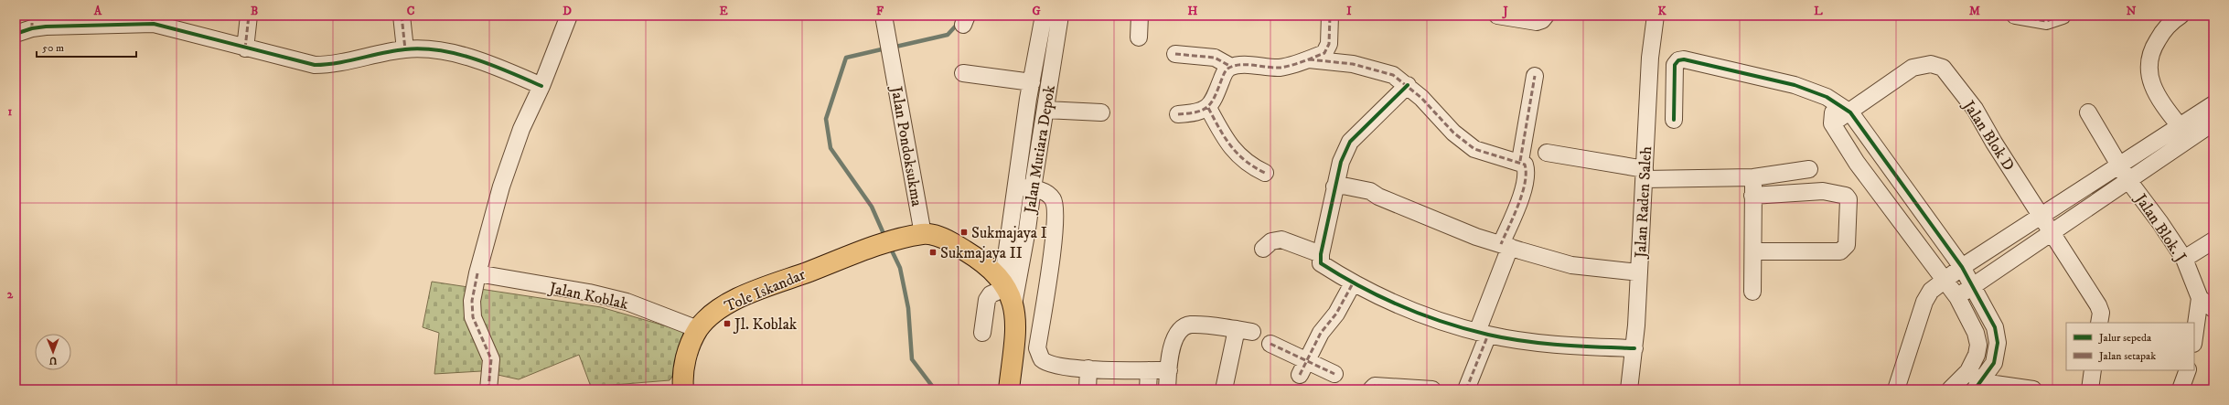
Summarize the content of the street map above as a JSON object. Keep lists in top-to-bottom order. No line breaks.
{"streets":{"main road":["Tole Iskandar"],"street":["Jalan Blok D","Jalan Pondoksukma","Jalan Mutiara Depok","Jalan Raden Saleh","Jalan Blok. J","Jalan Koblak"]},"crossings":[["Jalan Pondoksukma","Tole Iskandar"],["Tole Iskandar","Jalan Koblak"]],"places":{"transit":["Sukmajaya I","Sukmajaya II","Jl. Koblak"]},"legend":["Jalur sepeda","Jalan setapak"],"scale_bar":"50 m","north":"bottom","grid":{"columns":["A","B","C","D","E","F","G","H","I","J","K","L","M","N"],"rows":["1","2"]}}
